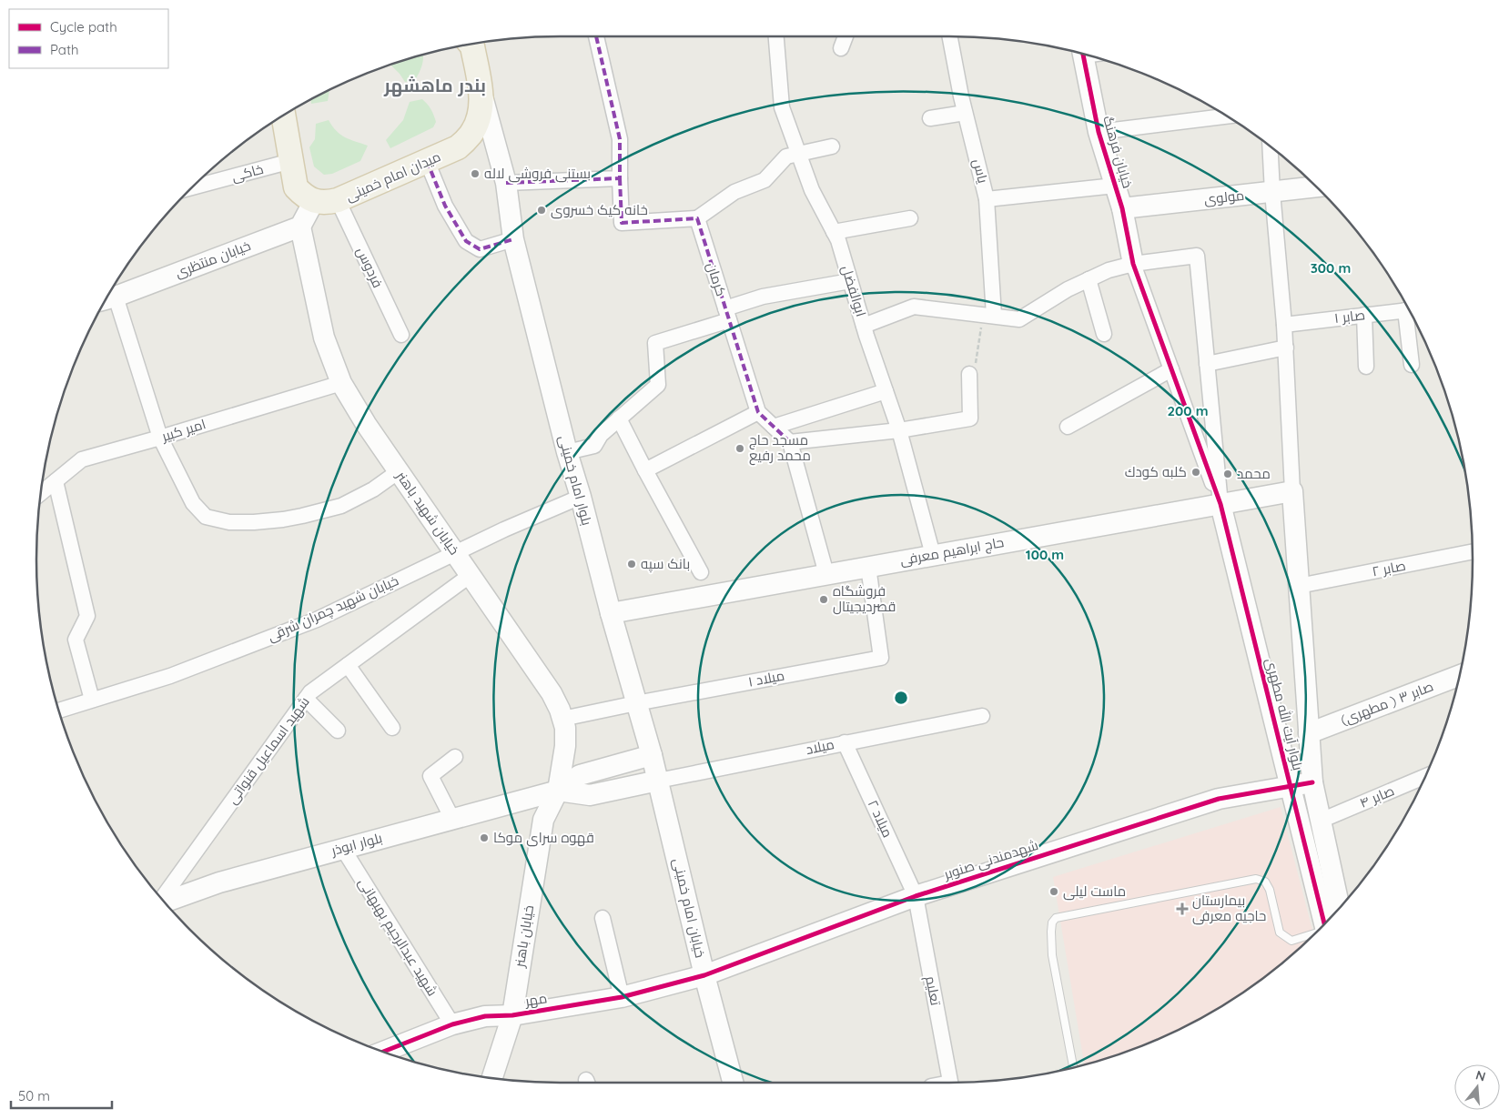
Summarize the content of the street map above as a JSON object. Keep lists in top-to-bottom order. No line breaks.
{"streets":{"main road":["میدان امام خمینی"],"street":["خیابان فرهنگ","یاس","خاکی","مولوی","خیابان منتظری","فردوس","کرمان","ابوالفضل","صابر ۱","امیر کبیر","بلوار امام خمینی","خیابان شهید باهنر","حاج ابراهیم معرفی","صابر ۲","خیابان شهید چمران شرقی","میلاد ۱","صابر ۳ ( مطهری)","بلوار آیت الله مطهری","میلاد","شهید اسماعیل قنواتی","صابر ۴","میلاد ۲","بلوار ابوذر","شهدمندنی صنوبر","خیابان امام خمینی","خیابان باهنر","شهید عبدالرحیم بهبهانی","تعلیم","مهر"]},"crossings":[["خیابان فرهنگ","مولوی"],["میدان امام خمینی","فردوس"],["میدان امام خمینی","بلوار امام خمینی"],["خیابان منتظری","خیابان شهید باهنر"],["ابوالفضل","حاج ابراهیم معرفی"],["امیر کبیر","خیابان شهید باهنر"],["بلوار امام خمینی","حاج ابراهیم معرفی"],["بلوار امام خمینی","خیابان شهید چمران شرقی"],["بلوار امام خمینی","میلاد ۱"],["بلوار امام خمینی","میلاد"],["بلوار امام خمینی","خیابان امام خمینی"],["خیابان شهید باهنر","خیابان شهید چمران شرقی"],["خیابان شهید باهنر","میلاد ۱"],["خیابان شهید باهنر","شهید اسماعیل قنواتی"],["خیابان شهید باهنر","بلوار ابوذر"],["خیابان شهید باهنر","خیابان باهنر"],["حاج ابراهیم معرفی","میلاد ۱"],["حاج ابراهیم معرفی","بلوار آیت الله مطهری"],["صابر ۲","بلوار آیت الله مطهری"],["صابر ۳ ( مطهری)","بلوار آیت الله مطهری"],["بلوار آیت الله مطهری","صابر ۴"],["بلوار آیت الله مطهری","شهدمندنی صنوبر"],["میلاد","میلاد ۲"],["میلاد","خیابان امام خمینی"],["میلاد ۲","شهدمندنی صنوبر"],["میلاد ۲","تعلیم"],["بلوار ابوذر","خیابان باهنر"],["بلوار ابوذر","شهید عبدالرحیم بهبهانی"],["شهدمندنی صنوبر","خیابان امام خمینی"],["شهدمندنی صنوبر","تعلیم"],["شهدمندنی صنوبر","مهر"],["خیابان امام خمینی","مهر"],["خیابان باهنر","مهر"],["شهید عبدالرحیم بهبهانی","مهر"]],"districts":["بندر ماهشهر"],"places":{"other":["بستنی فروشی لاله","خانه کیک خسروی","مسجد حاج محمد رفیع","كلبه كودك","محمد","بانک سپه","فروشگاه قصردیجیتال","قهوه سرای موکا","ماست لیلی"],"health":["بیمارستان حاجیه معرفی"]},"legend":["Cycle path","Path"],"scale_bar":"50 m","north":"top","rings":["300 m","200 m","100 m"]}
